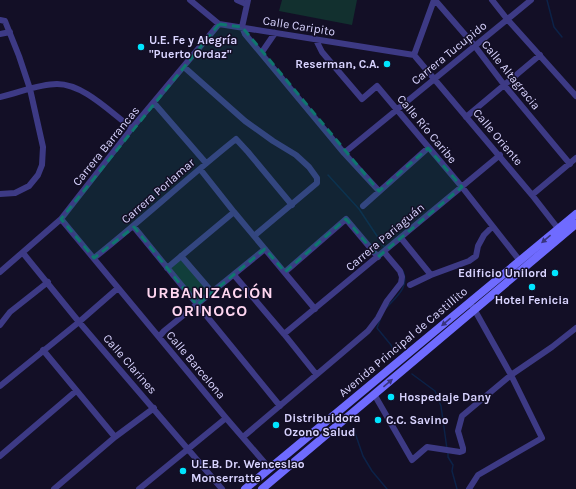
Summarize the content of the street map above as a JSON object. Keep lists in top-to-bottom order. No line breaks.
{"streets":{"main road":["Avenida Principal de Castillito"],"street":["Calle Caripito","Carrera Tucupido","Calle Altagracia","Calle Río Caribe","Calle Oriente","Carrera Barrancas","Carrera Porlamar","Carrera Pariaguán","Calle Clarines","Calle Barcelona"]},"crossings":[["Calle Caripito","Calle Río Caribe"],["Calle Caripito","Calle Oriente"],["Calle Caripito","Carrera Barrancas"],["Carrera Tucupido","Calle Altagracia"],["Carrera Tucupido","Calle Río Caribe"],["Carrera Tucupido","Calle Oriente"],["Calle Río Caribe","Carrera Pariaguán"],["Calle Río Caribe","Avenida Principal de Castillito"],["Calle Oriente","Carrera Pariaguán"],["Calle Oriente","Avenida Principal de Castillito"],["Carrera Barrancas","Calle Clarines"],["Carrera Barrancas","Calle Barcelona"],["Carrera Porlamar","Calle Barcelona"],["Avenida Principal de Castillito","Calle Barcelona"]],"districts":["URBANIZACIÓN ORINOCO"],"places":["U.E. Fe y Alegría \"Puerto Ordaz\"","Reserman, C.A.","Edificio Unilord","Hotel Fenicia","Hospedaje Dany","C.C. Savino","Distribuidora Ozono Salud","U.E.B. Dr. Wenceslao Monserratte"]}
